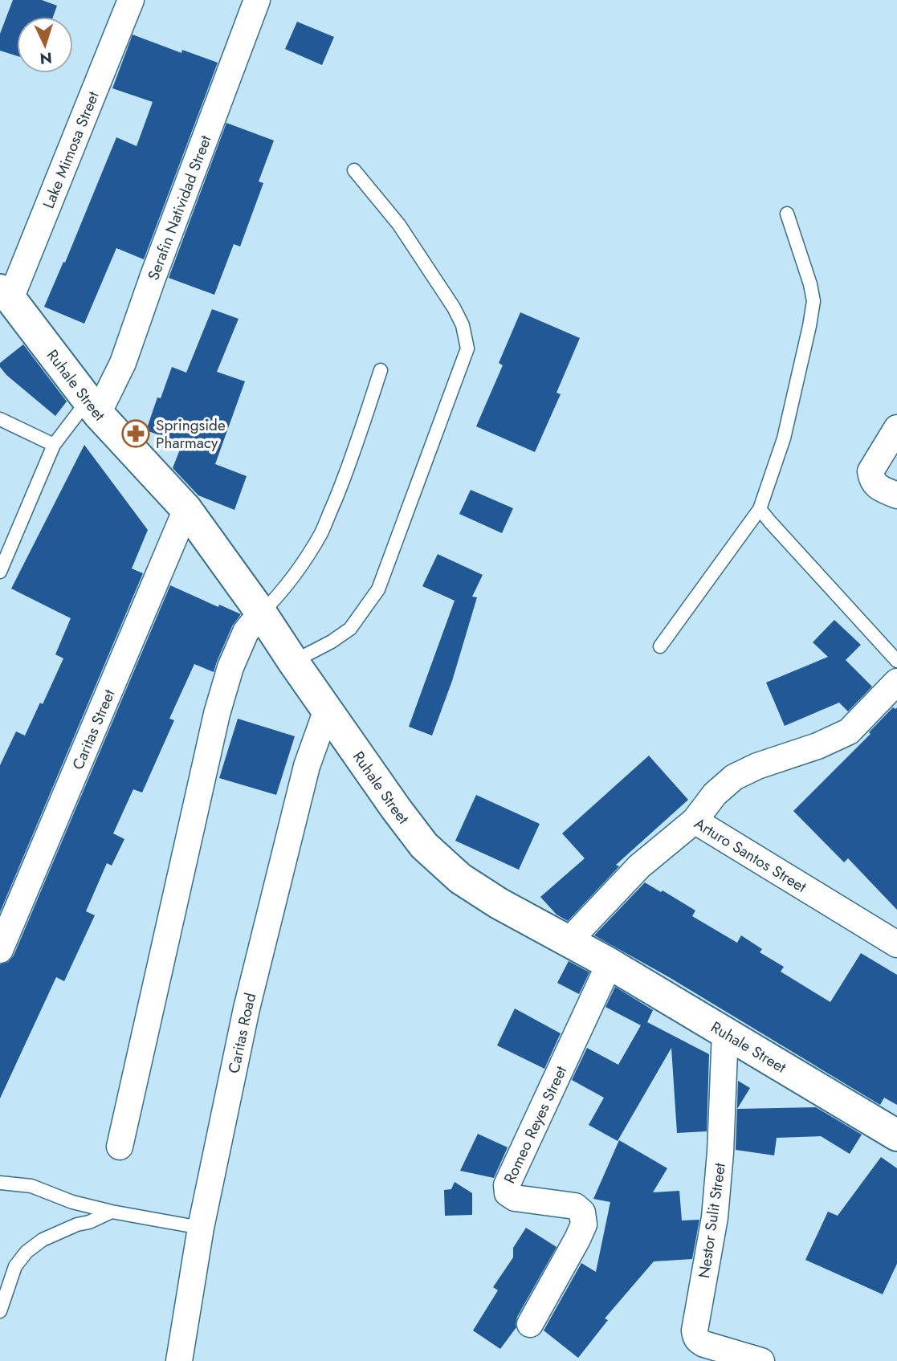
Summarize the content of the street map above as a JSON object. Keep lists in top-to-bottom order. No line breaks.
{"streets":{"street":["Lake Mimosa Street","Serafin Natividad Street","Ruhale Street","Caritas Street","Arturo Santos Street","Caritas Road","Romeo Reyes Street","Nestor Sulit Street"]},"crossings":[["Lake Mimosa Street","Ruhale Street"],["Serafin Natividad Street","Ruhale Street"],["Ruhale Street","Caritas Street"],["Ruhale Street","Arturo Santos Street"],["Ruhale Street","Caritas Road"],["Ruhale Street","Romeo Reyes Street"],["Ruhale Street","Nestor Sulit Street"]],"places":{"pharmacy":["Springside Pharmacy"]},"north":"bottom"}
